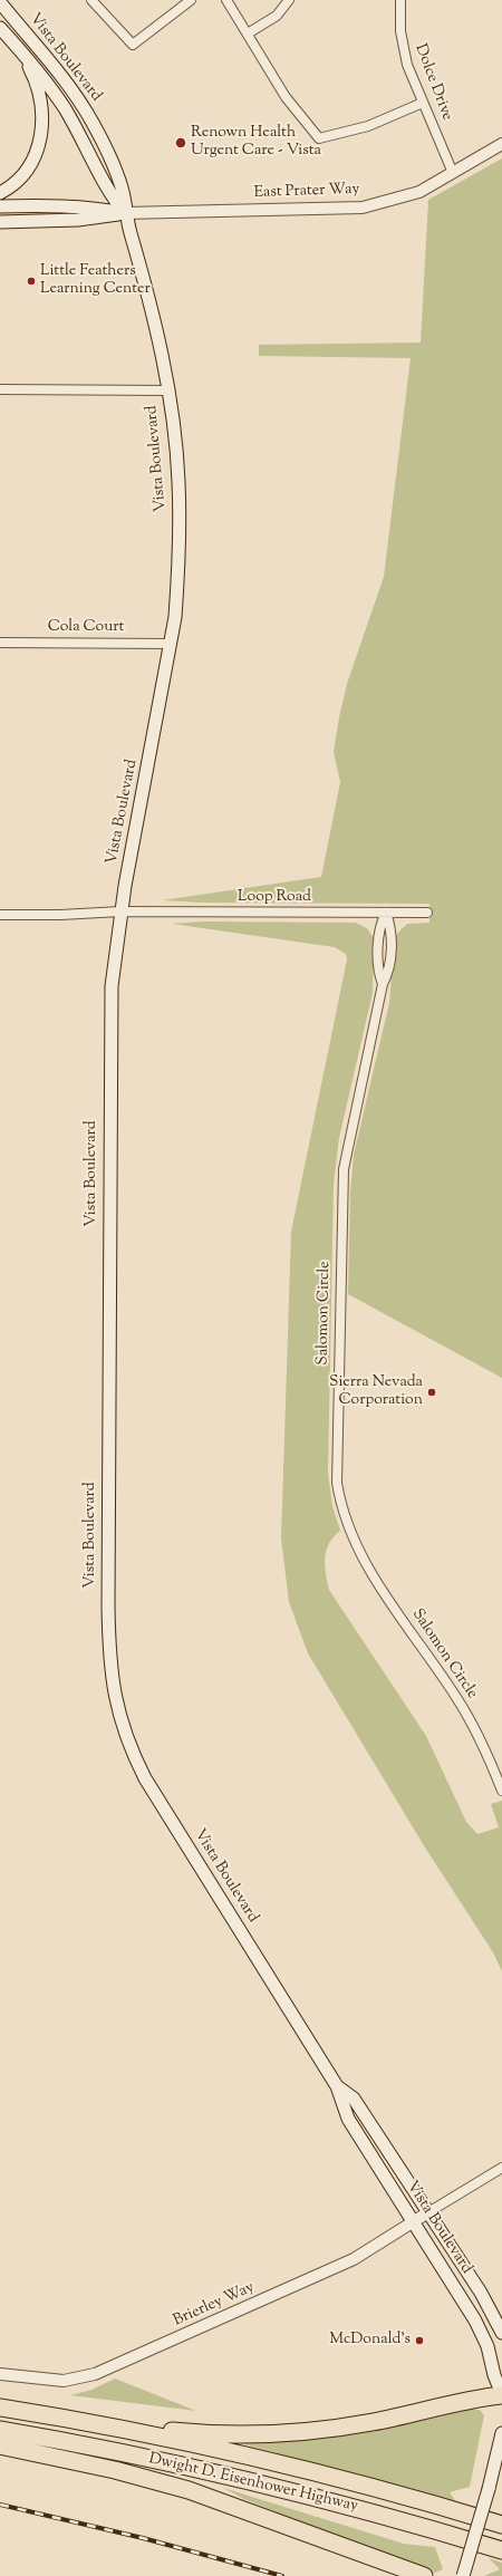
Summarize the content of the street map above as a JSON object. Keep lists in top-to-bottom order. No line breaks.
{"streets":{"highway":["Dwight D. Eisenhower Highway"],"main road":["Vista Boulevard","East Prater Way"],"street":["Dolce Drive","Cola Court","Loop Road","Salomon Circle","Brierley Way"]},"crossings":[["Vista Boulevard","East Prater Way"],["Vista Boulevard","Cola Court"],["Vista Boulevard","Loop Road"],["Vista Boulevard","Brierley Way"],["Dolce Drive","East Prater Way"],["Loop Road","Salomon Circle"]],"places":["Renown Health Urgent Care - Vista","Little Feathers Learning Center","Sierra Nevada Corporation","McDonald's"]}
